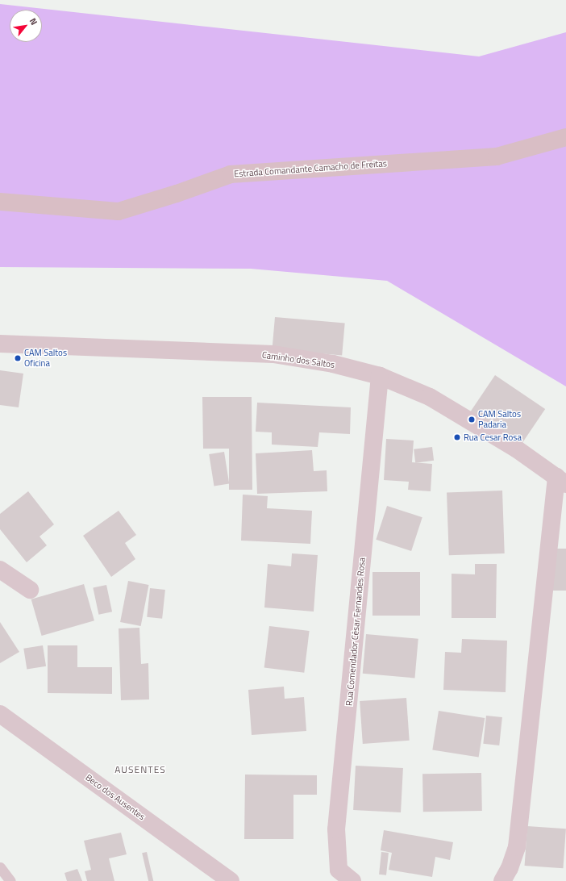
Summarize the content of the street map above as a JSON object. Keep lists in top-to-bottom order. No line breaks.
{"streets":{"main road":["Estrada Comandante Camacho de Freitas"],"street":["Caminho dos Saltos","Rua Comendador César Fernandes Rosa","Beco dos Ausentes"]},"crossings":[["Caminho dos Saltos","Rua Comendador César Fernandes Rosa"]],"districts":["AUSENTES"],"places":["CAM Saltos Oficina","CAM Saltos Padaria","Rua Cesar Rosa"],"north":"top right"}
